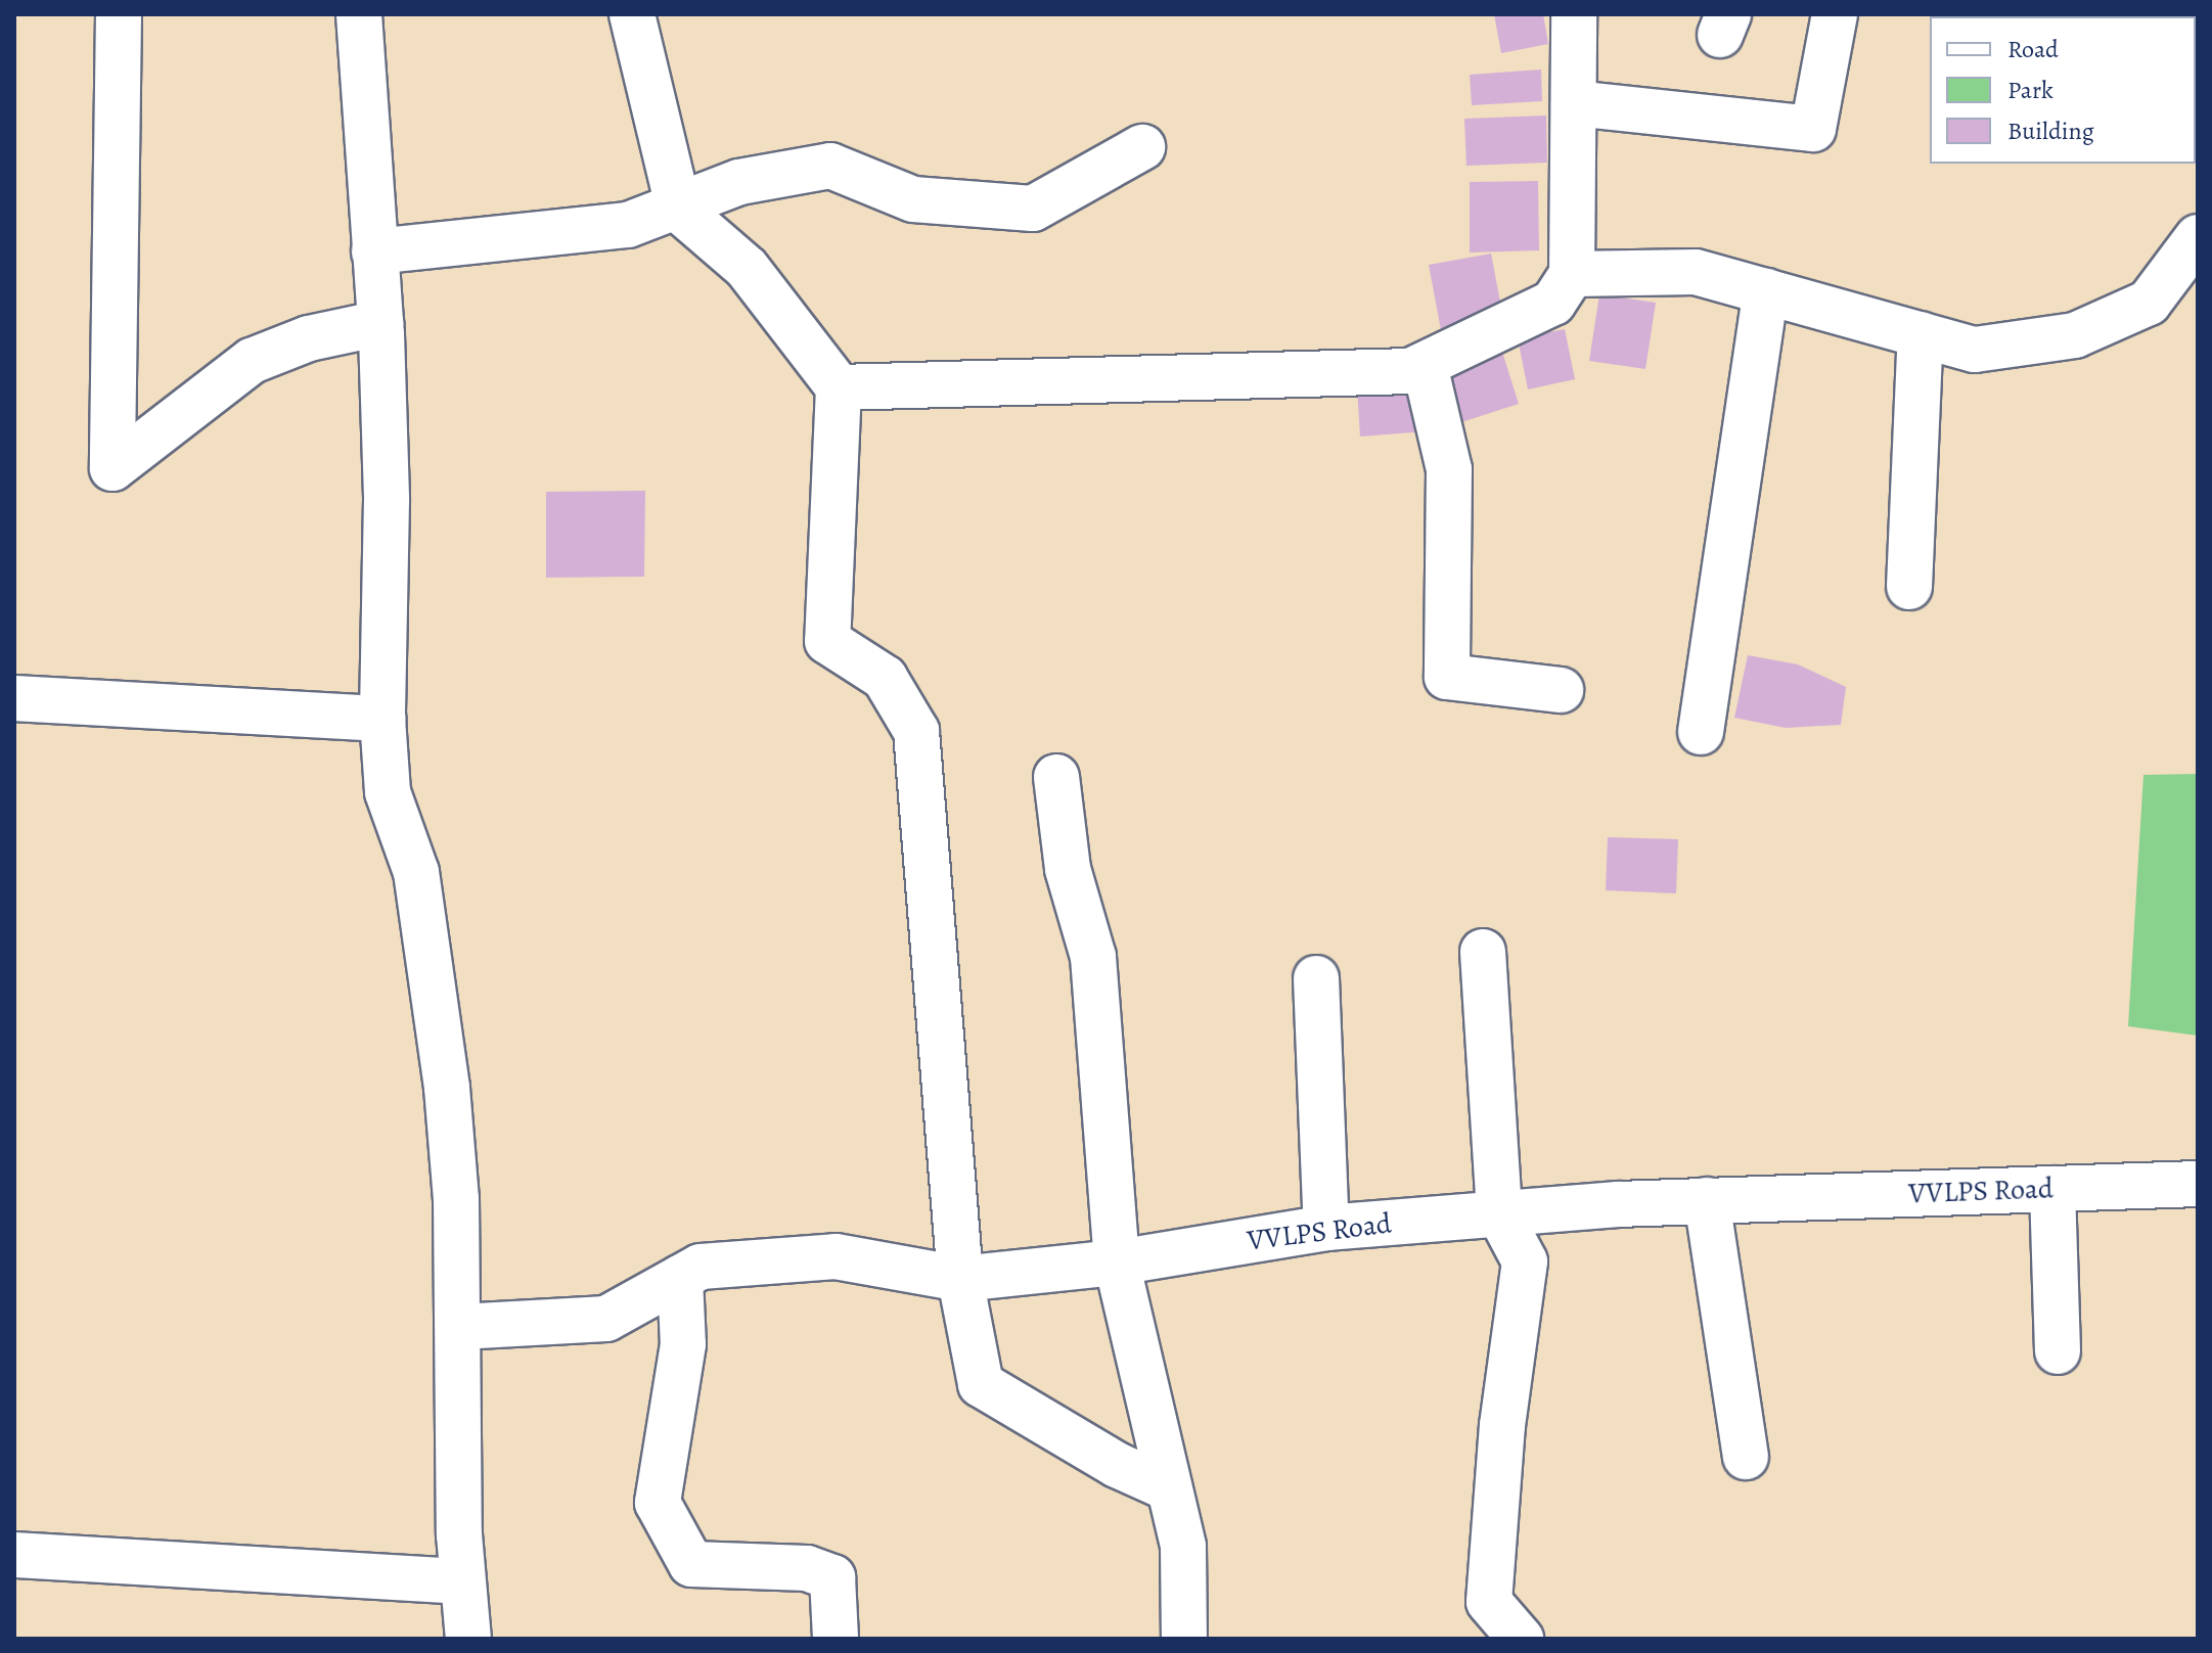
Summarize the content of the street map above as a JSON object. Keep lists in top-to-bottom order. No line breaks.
{"streets":{"street":["VVLPS Road"]},"legend":["Road","Park","Building"]}
